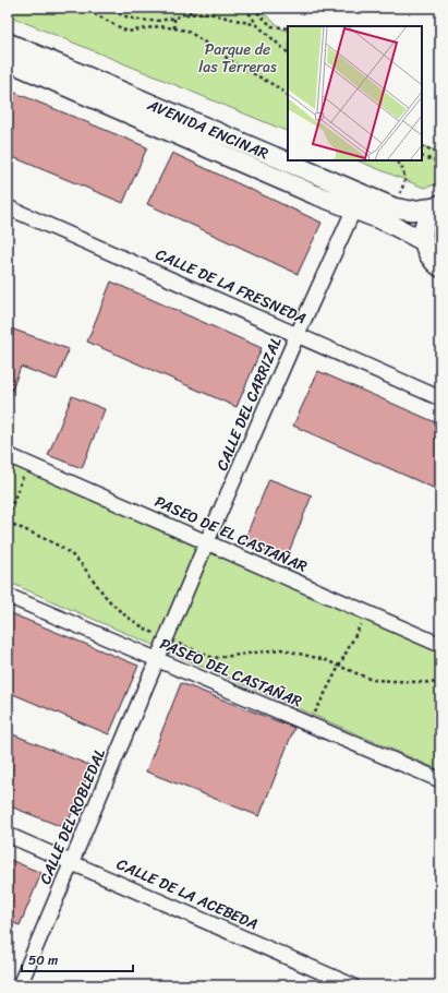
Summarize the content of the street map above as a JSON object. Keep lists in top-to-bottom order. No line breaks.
{"streets":{"street":["AVENIDA ENCINAR","CALLE DE LA FRESNEDA","CALLE DEL CARRIZAL","PASEO DE EL CASTAÑAR","PASEO DEL CASTAÑAR","CALLE DEL ROBLEDAL","CALLE DE LA ACEBEDA"]},"crossings":[["AVENIDA ENCINAR","CALLE DEL CARRIZAL"],["CALLE DE LA FRESNEDA","CALLE DEL CARRIZAL"],["CALLE DEL CARRIZAL","PASEO DE EL CASTAÑAR"],["CALLE DEL CARRIZAL","CALLE DEL ROBLEDAL"],["PASEO DEL CASTAÑAR","CALLE DEL ROBLEDAL"],["CALLE DEL ROBLEDAL","CALLE DE LA ACEBEDA"]],"parks":["Parque de las Terreras"],"scale_bar":"50 m"}
